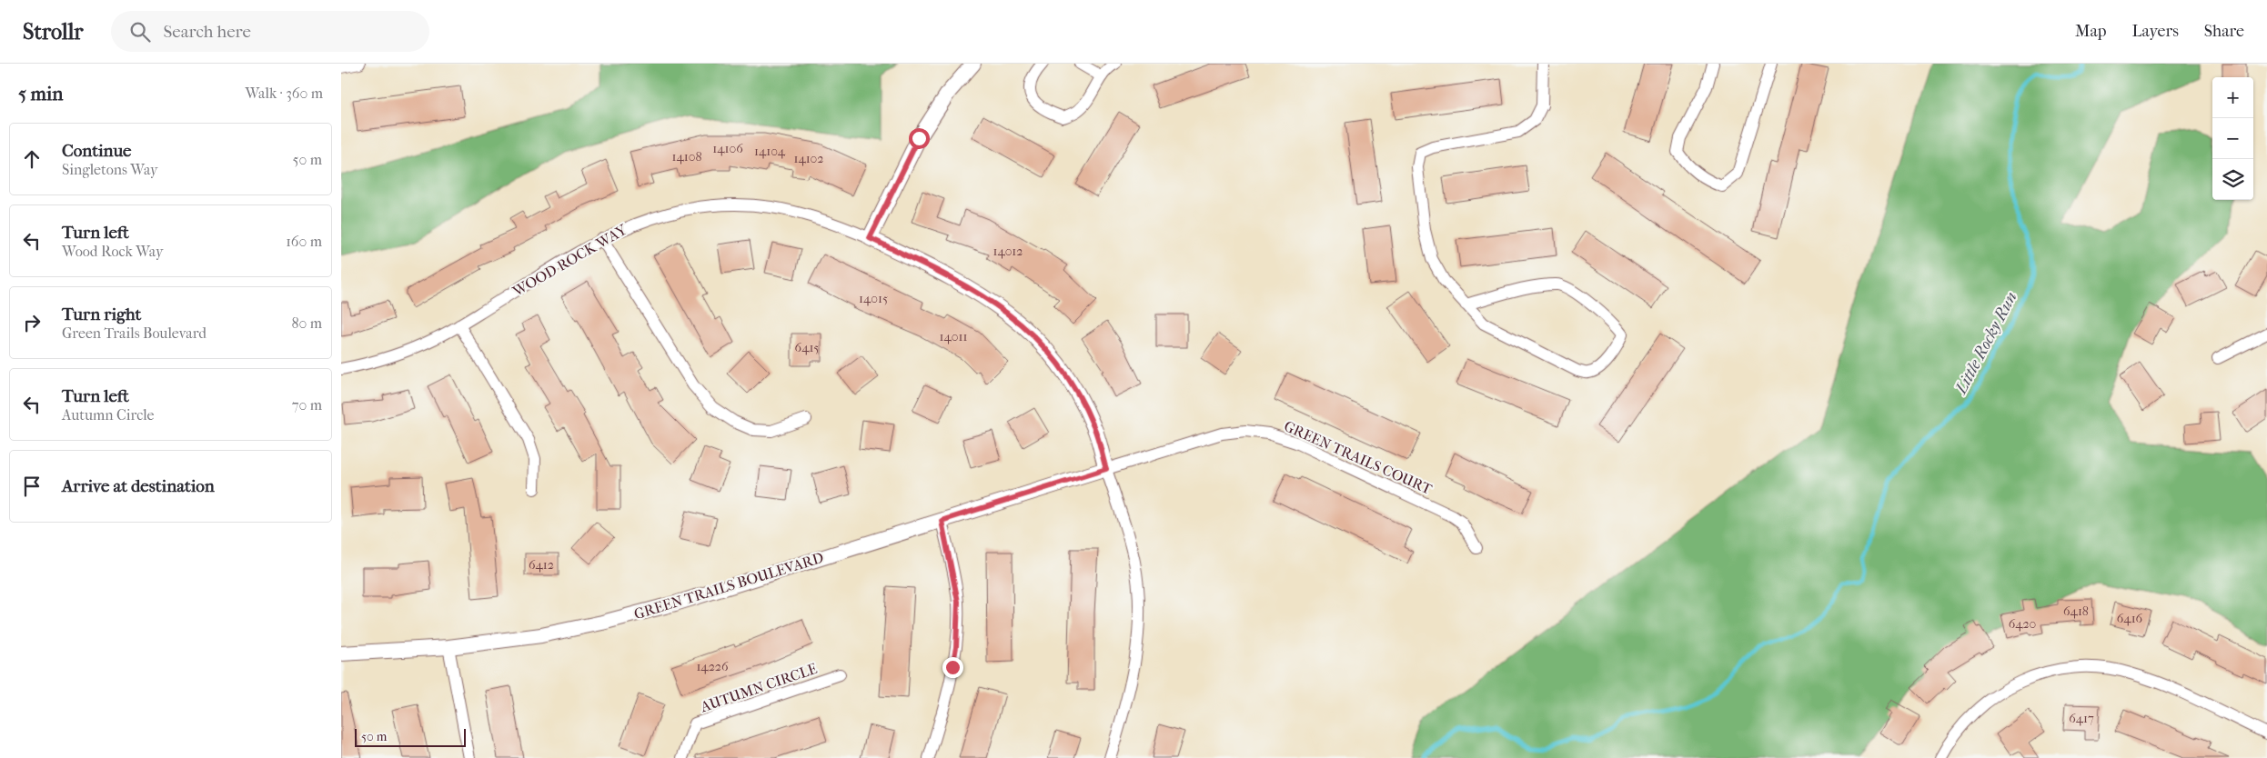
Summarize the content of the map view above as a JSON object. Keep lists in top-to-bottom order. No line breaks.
{"streets":{"street":["WOOD ROCK WAY","GREEN TRAILS COURT","GREEN TRAILS BOULEVARD","AUTUMN CIRCLE"]},"crossings":[["WOOD ROCK WAY","GREEN TRAILS COURT"],["WOOD ROCK WAY","GREEN TRAILS BOULEVARD"],["GREEN TRAILS COURT","GREEN TRAILS BOULEVARD"]],"water":["Little Rocky Run"],"house_numbers":["14106","14104","14108","14102","14012","14015","14011","6415","6412","6418","6416","6420","14226","6417"],"scale_bar":"50 m","page":{"header":"Strollr","search":"Search here","nav":["Map","Layers","Share"],"heading":["5 min","Walk · 360 m"],"map_buttons":["+","−"],"list":[["Continue","Singletons Way","50 m"],["Turn left","Wood Rock Way","160 m"],["Turn right","Green Trails Boulevard","80 m"],["Turn left","Autumn Circle","70 m"],"Arrive at destination"],"scale":"50 m"}}
